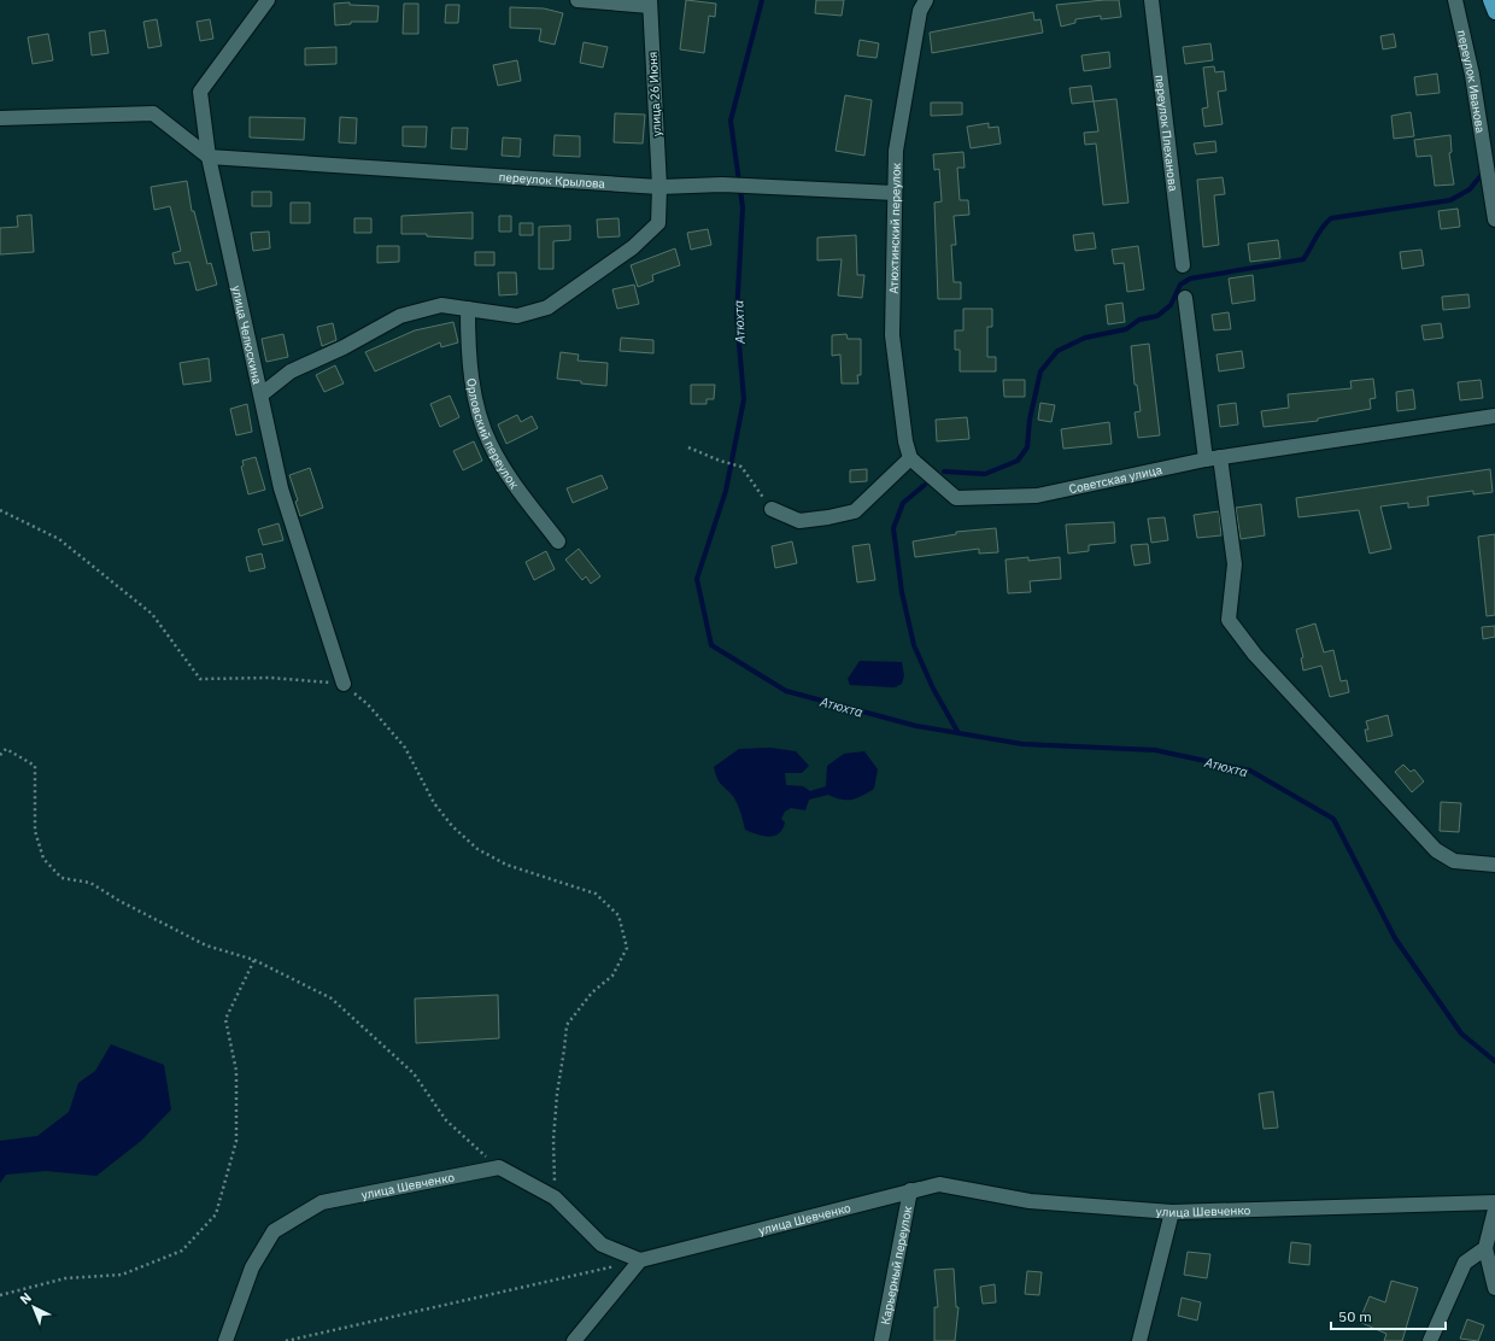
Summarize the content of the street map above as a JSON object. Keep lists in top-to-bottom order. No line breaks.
{"streets":{"street":["переулок Иванова","улица 26 Июня","переулок Плеханова","переулок Крылова","Атюхтинский переулок","улица Челюскина","Орловский переулок","Советская улица","улица Шевченко","Карьерный переулок"]},"crossings":[["улица 26 Июня","переулок Крылова"],["переулок Крылова","Атюхтинский переулок"],["переулок Крылова","улица Челюскина"],["Атюхтинский переулок","Советская улица"],["улица Шевченко","Карьерный переулок"]],"water":["Атюхта"],"scale_bar":"50 m","north":"top left"}
